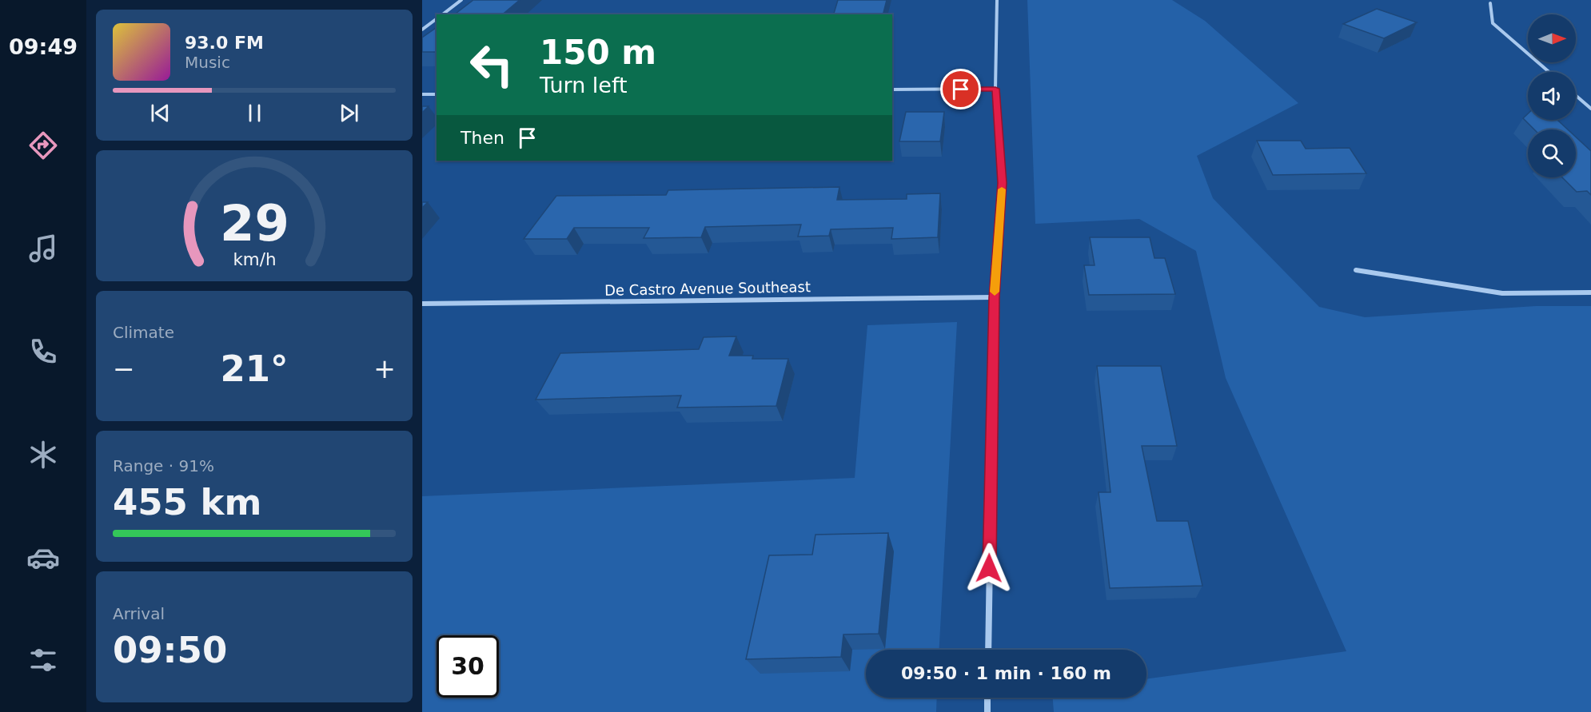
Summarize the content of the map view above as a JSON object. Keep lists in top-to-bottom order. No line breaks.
{"streets":{"street":["De Castro Avenue Southeast"]},"north":"right","page":{"tabs":"09:49","turn":["150 m","Turn left"],"song":["93.0 FM","Music"],"then":"Then","tile":["Climate",["Range · 91%","455 km"],["Arrival","09:50"]],"heat":["−","21°","+"],"limit":"30","trip":"09:50 · 1 min · 160 m","gauge":["29","km/h"]}}
